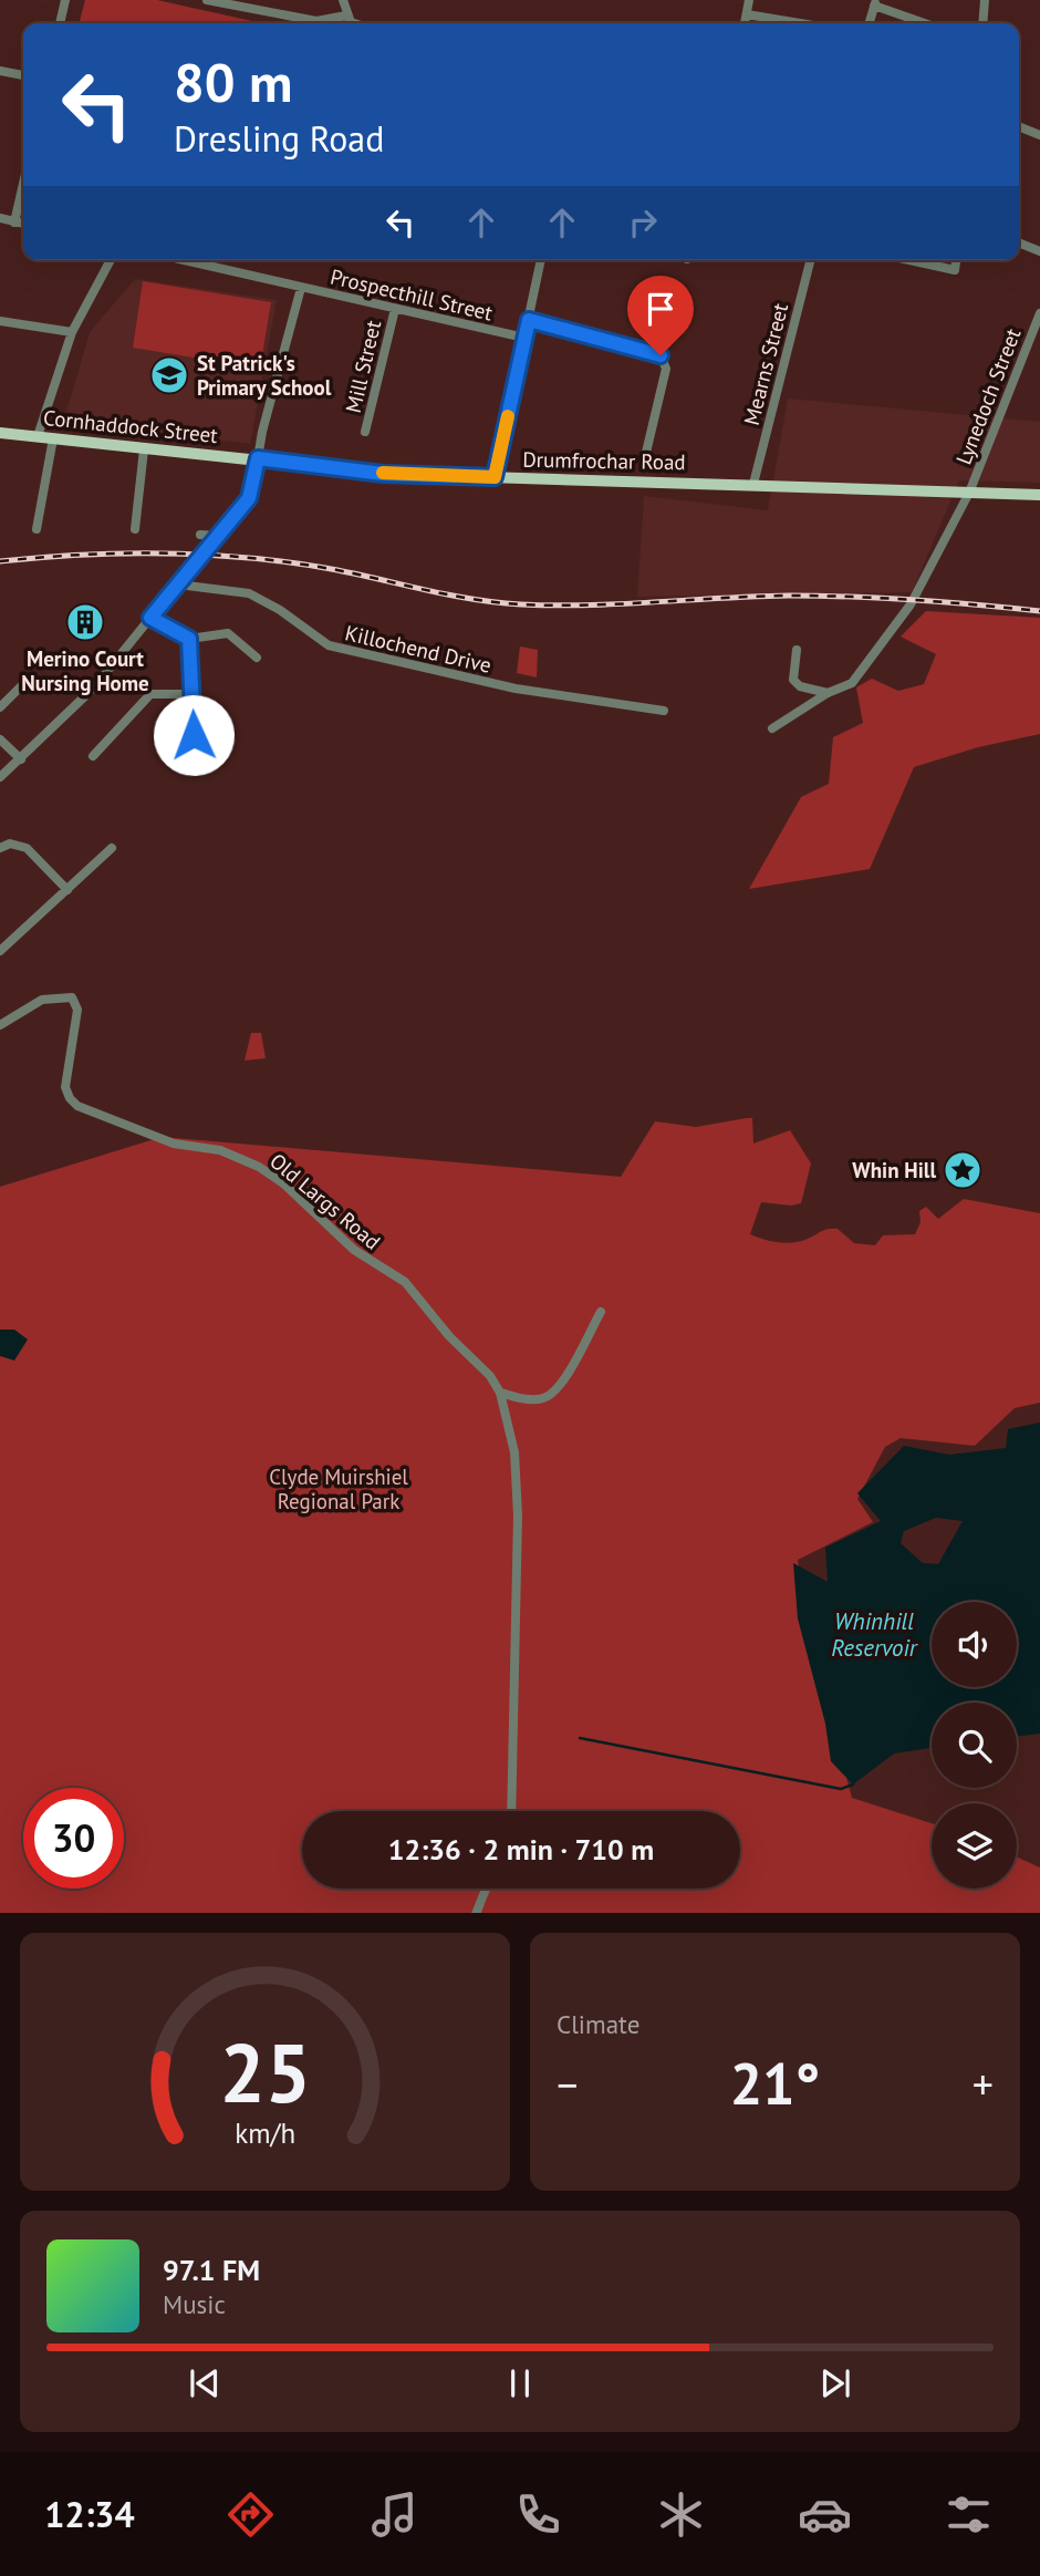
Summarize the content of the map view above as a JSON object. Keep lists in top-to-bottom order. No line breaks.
{"streets":{"main road":["Cornhaddock Street","Drumfrochar Road"],"street":["Prospecthill Street","Mearns Street","Mill Street","Lynedoch Street","Killochend Drive","Old Largs Road"]},"crossings":[["Prospecthill Street","Mill Street"],["Mearns Street","Drumfrochar Road"],["Lynedoch Street","Drumfrochar Road"],["Cornhaddock Street","Drumfrochar Road"]],"water":["Whinhill Reservoir"],"parks":["Clyde Muirshiel Regional Park"],"places":{"school or university":["St Patrick's Primary School"],"building":["Merino Court Nursing Home"],"place":["Whin Hill"]},"page":{"turn":["80 m","Dresling Road"],"limit":"30","trip":"12:36 · 2 min · 710 m","tile":"Climate","heat":["−","21°","+"],"song":["97.1 FM","Music"],"tabs":"12:34","gauge":["25","km/h"]}}
